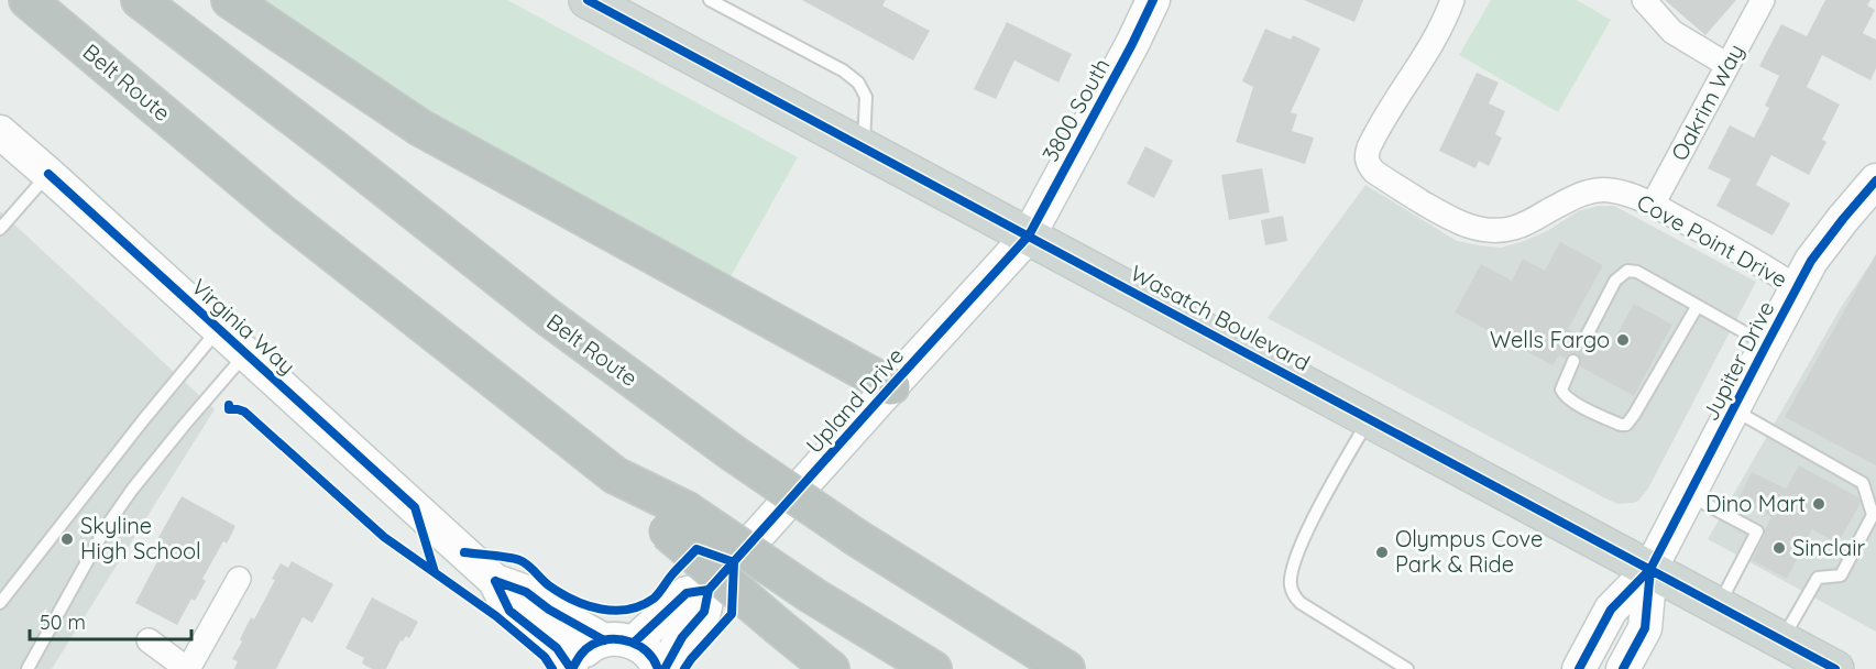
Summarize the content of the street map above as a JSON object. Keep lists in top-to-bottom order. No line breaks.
{"streets":{"highway":["Belt Route"],"main road":["Wasatch Boulevard"],"street":["Oakrim Way","3800 South","Cove Point Drive","Virginia Way","Jupiter Drive","Upland Drive"]},"crossings":[["Oakrim Way","Cove Point Drive"],["3800 South","Wasatch Boulevard"],["3800 South","Upland Drive"],["Cove Point Drive","Jupiter Drive"],["Wasatch Boulevard","Jupiter Drive"],["Wasatch Boulevard","Upland Drive"],["Virginia Way","Upland Drive"]],"places":["Wells Fargo","Dino Mart","Skyline High School","Sinclair","Olympus Cove Park & Ride"],"scale_bar":"50 m"}
